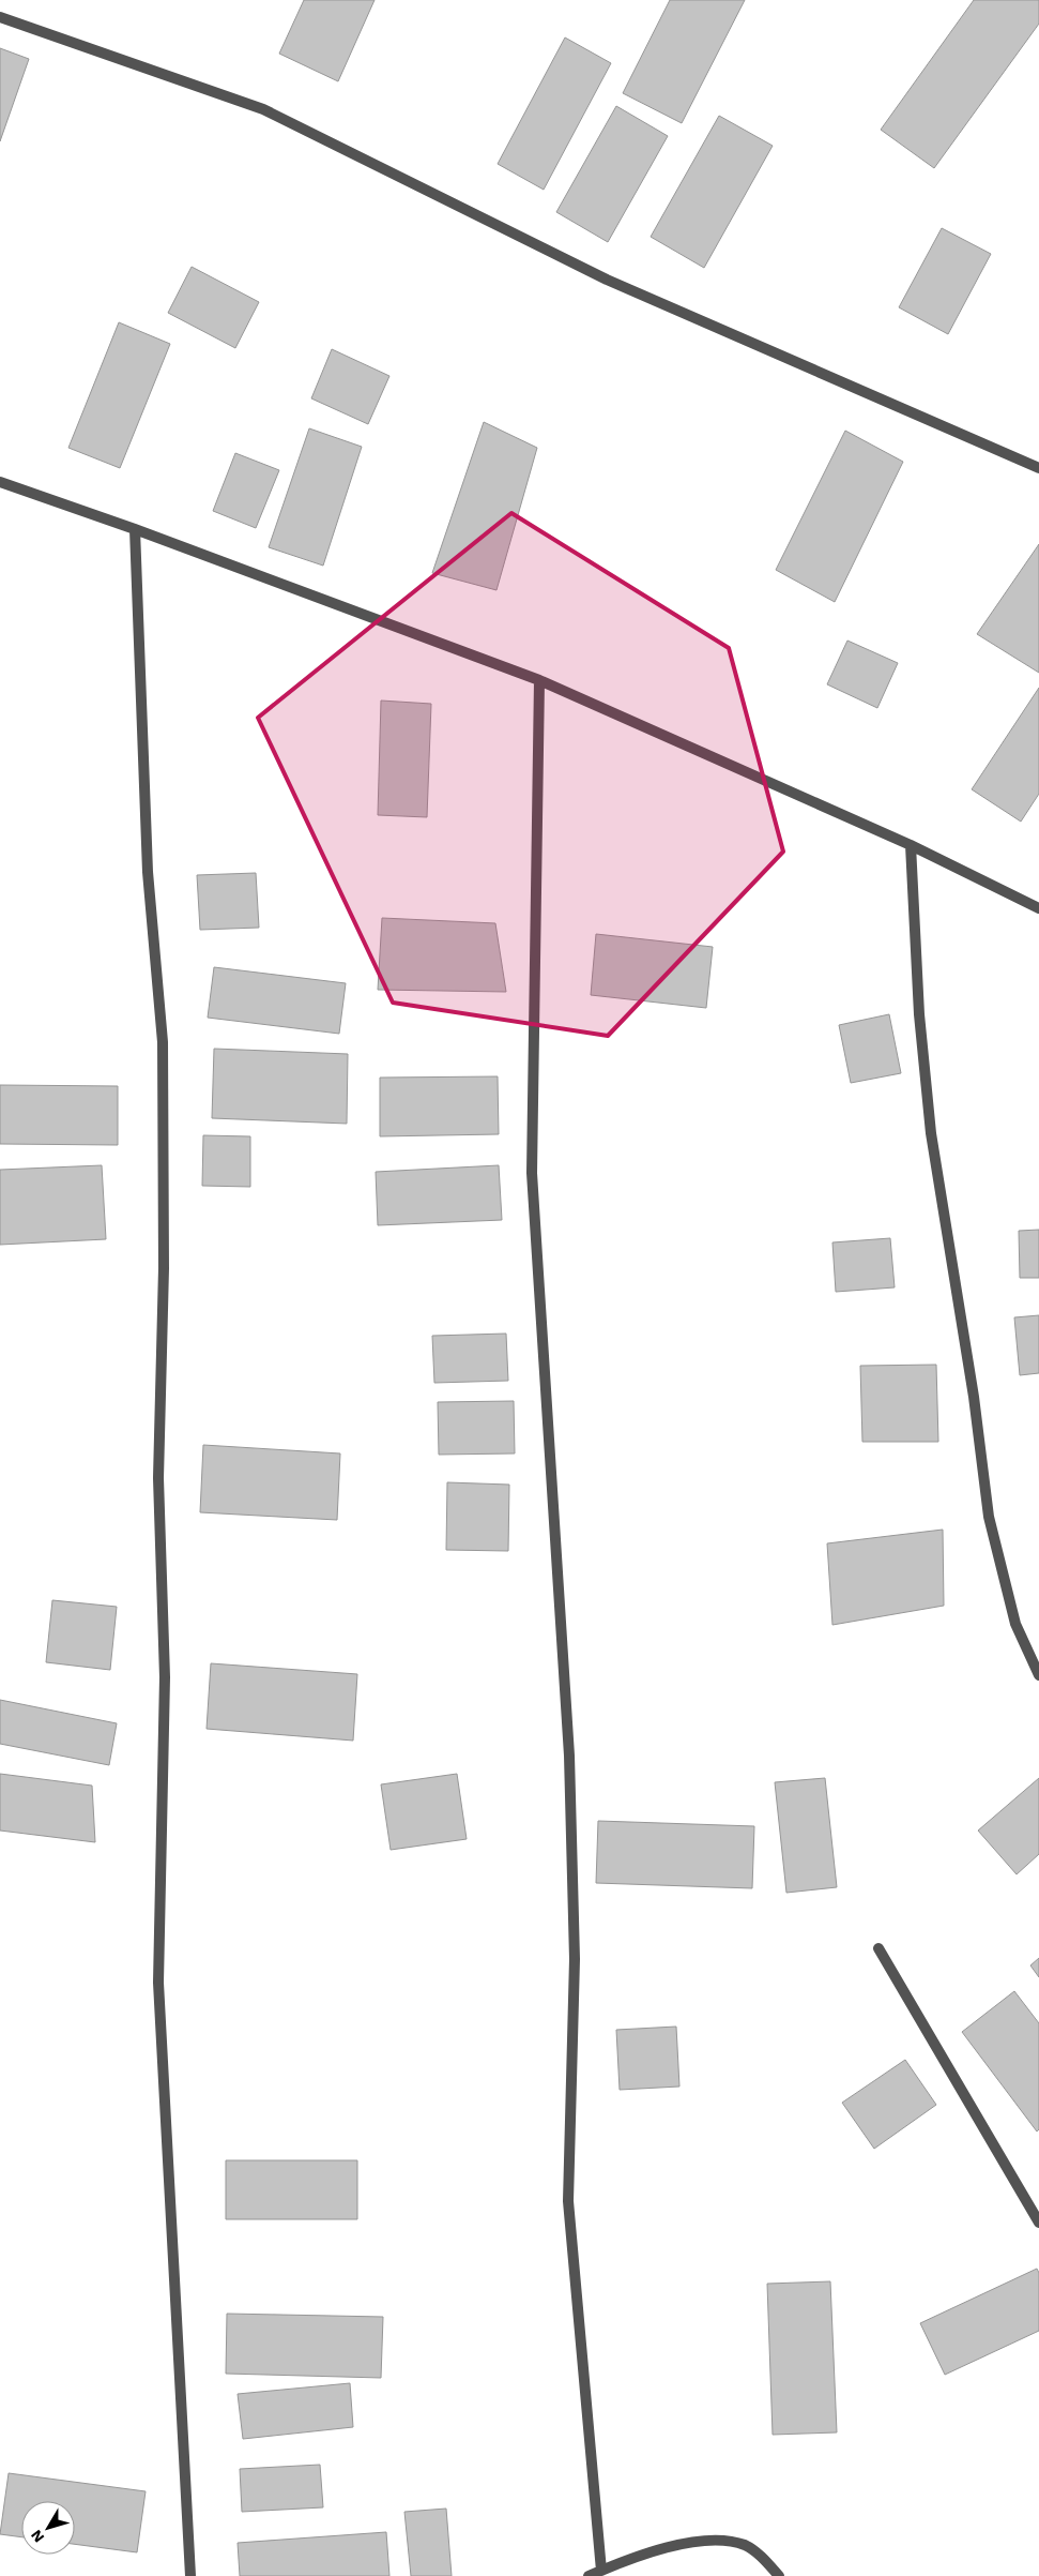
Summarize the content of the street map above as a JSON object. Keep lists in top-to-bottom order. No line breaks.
{"north":"bottom left"}
